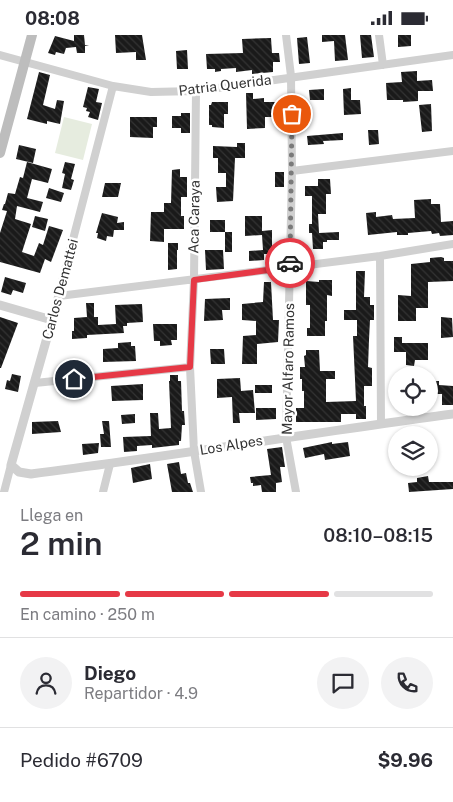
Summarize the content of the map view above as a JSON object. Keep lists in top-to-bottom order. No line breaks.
{"streets":{"street":["Patria Querida","Aca Caraya","Carlos Demattei","Mayor Alfaro Ramos","Los Alpes"]},"crossings":[["Patria Querida","Aca Caraya"],["Patria Querida","Carlos Demattei"],["Patria Querida","Mayor Alfaro Ramos"],["Aca Caraya","Los Alpes"],["Carlos Demattei","Los Alpes"],["Mayor Alfaro Ramos","Los Alpes"]],"page":{"status":"08:08","heading":["2 min","Llega en","08:10–08:15"],"panel":["Diego","Repartidor · 4.9","Pedido #6709","$9.96"],"bar":"En camino · 250 m"}}
